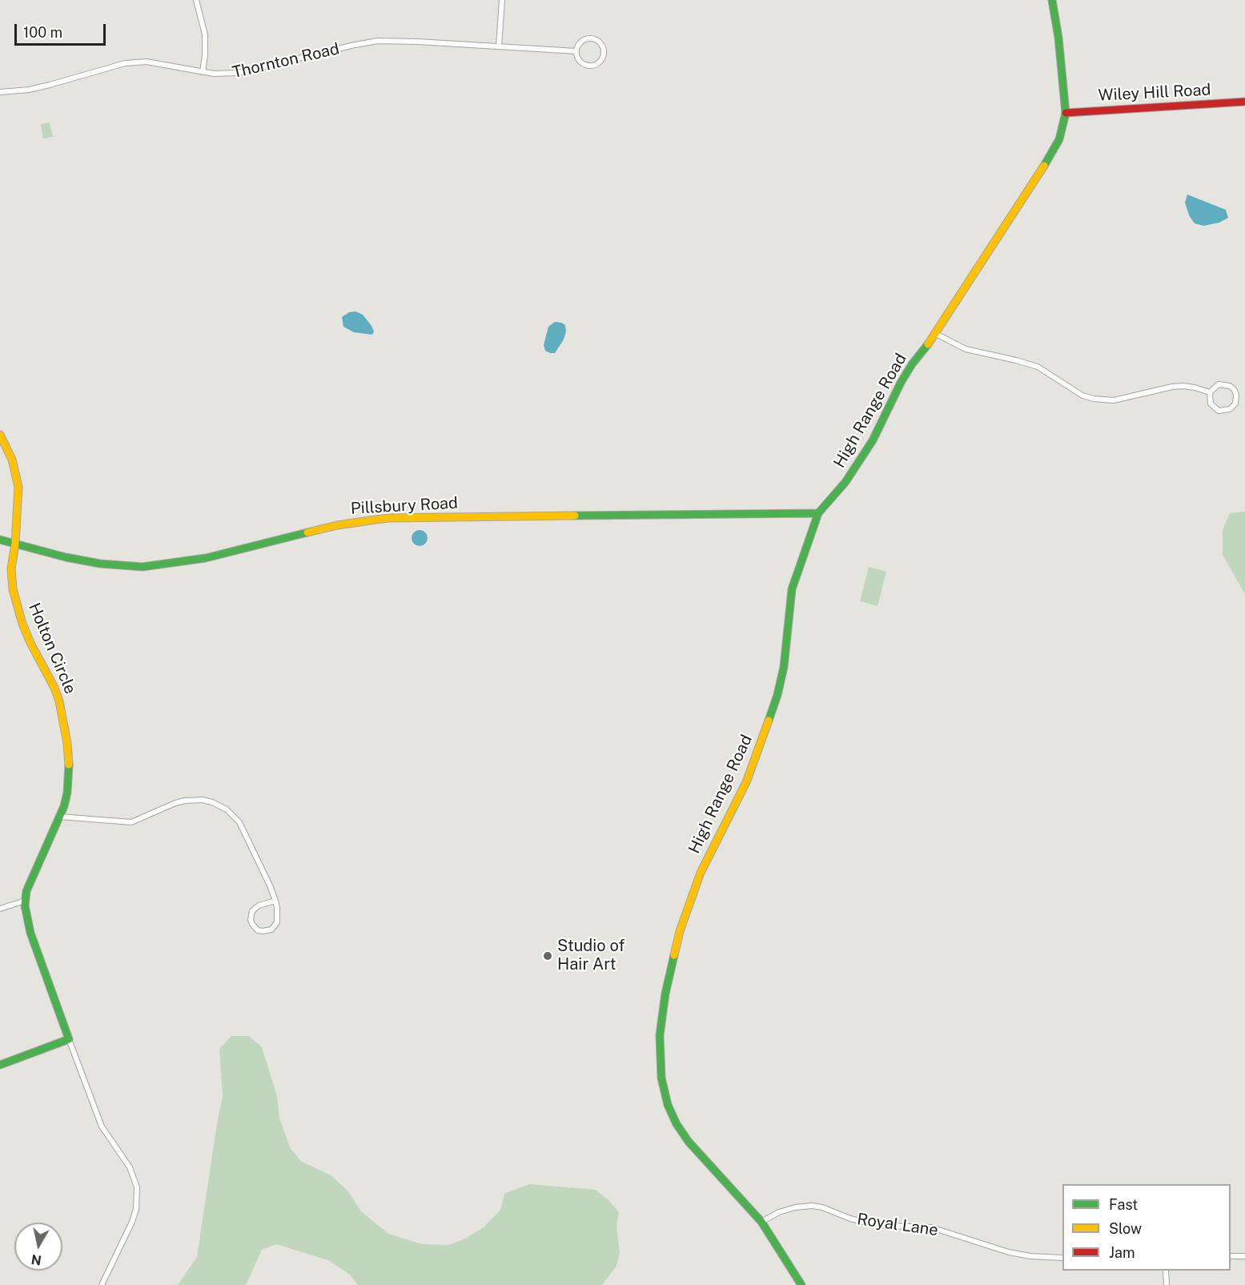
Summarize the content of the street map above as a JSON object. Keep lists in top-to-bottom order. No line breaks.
{"streets":{"street":["Thornton Road","Wiley Hill Road","High Range Road","Pillsbury Road","Holton Circle","Royal Lane"]},"crossings":[["Wiley Hill Road","High Range Road"],["High Range Road","Pillsbury Road"],["High Range Road","Royal Lane"],["Pillsbury Road","Holton Circle"]],"places":["Studio of Hair Art"],"legend":["Fast","Slow","Jam"],"scale_bar":"100 m","north":"bottom"}
